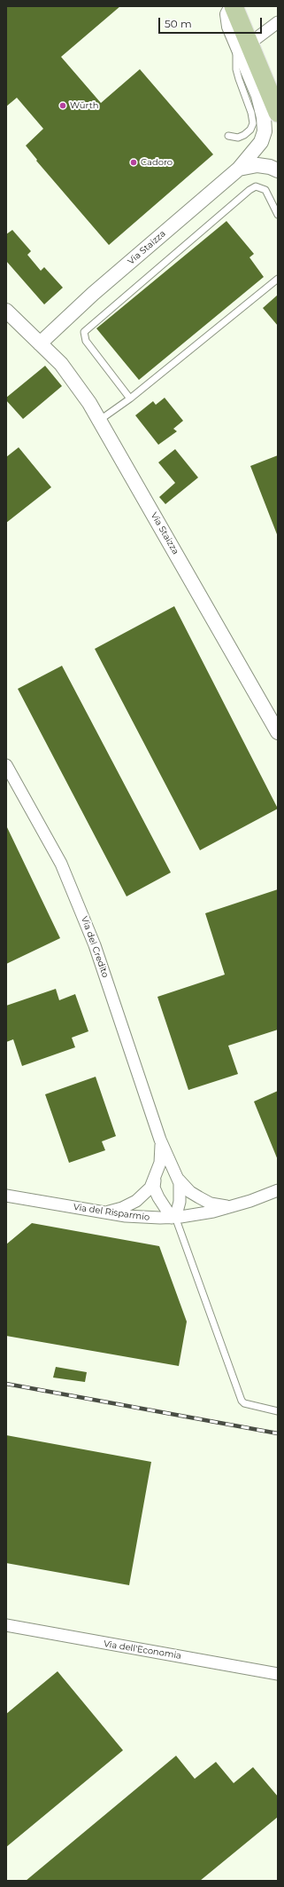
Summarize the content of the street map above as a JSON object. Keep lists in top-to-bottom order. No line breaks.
{"streets":{"street":["Via Staizza","Via del Credito","Via del Risparmio","Via dell'Economia"]},"crossings":[["Via del Credito","Via del Risparmio"]],"places":["Würth","Cadoro"],"scale_bar":"50 m"}
